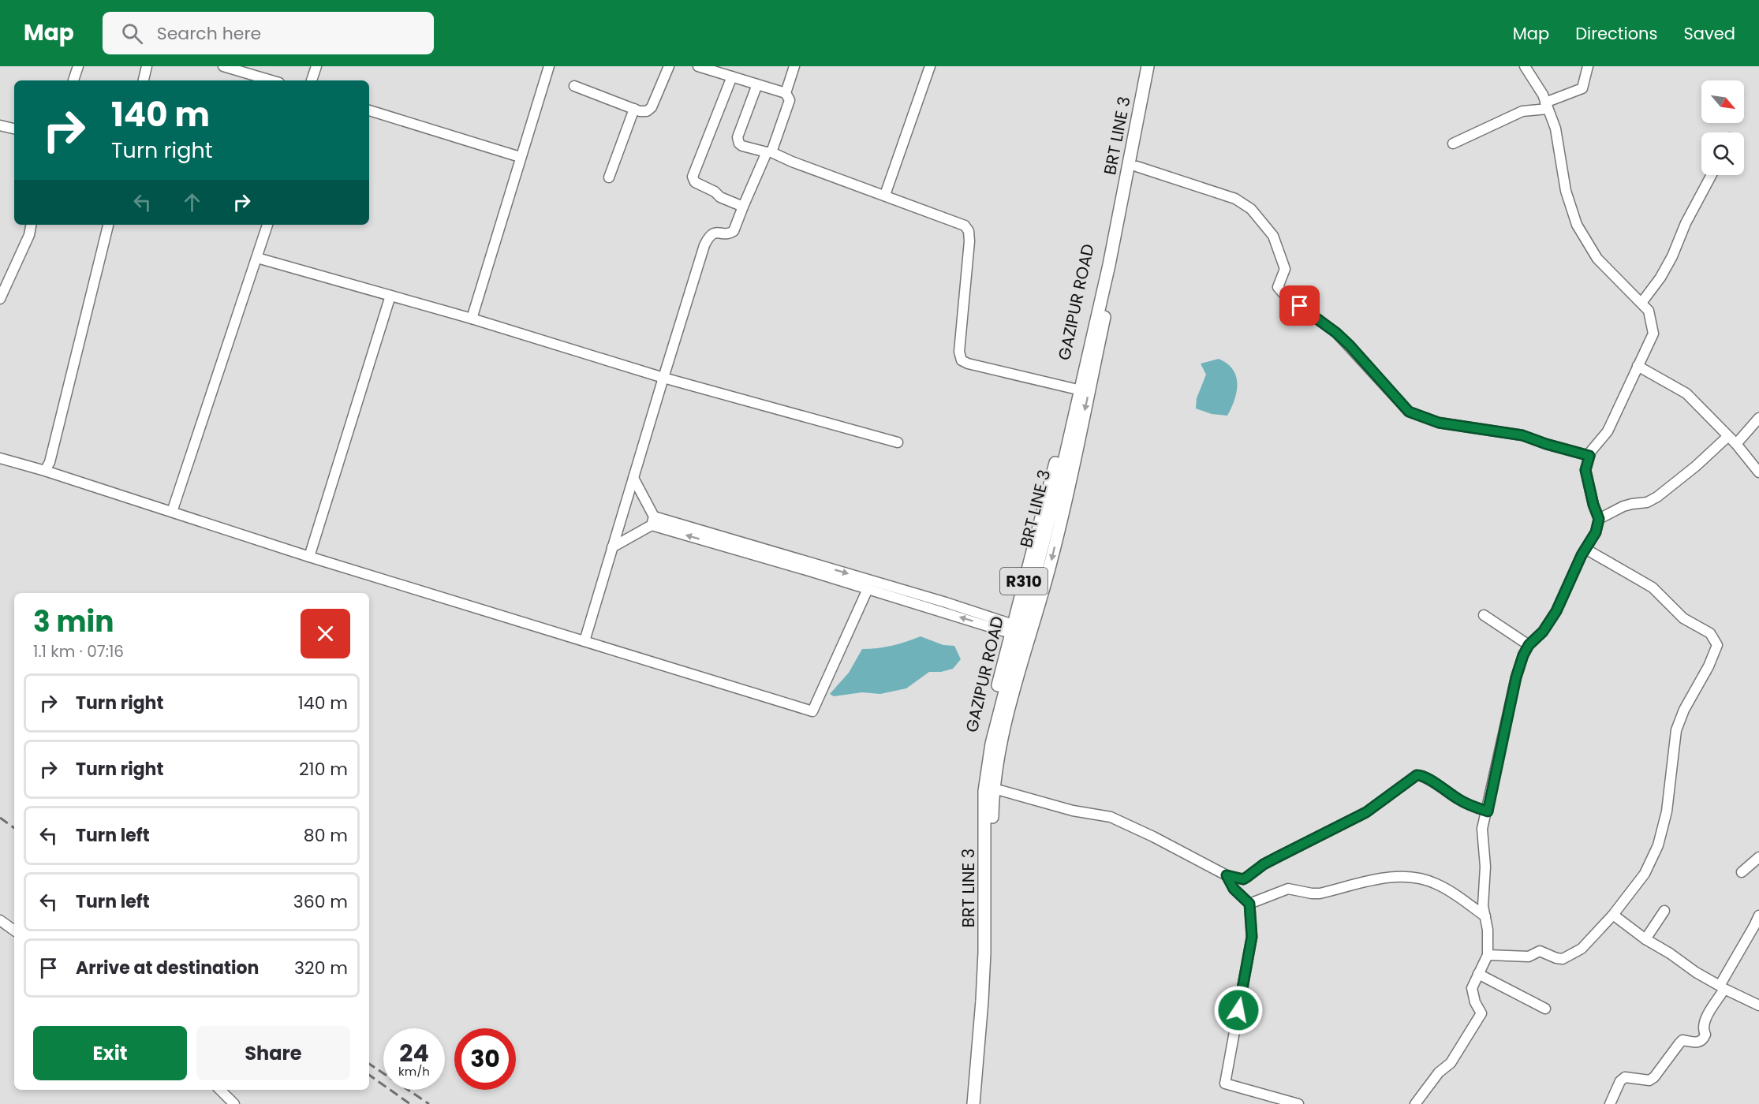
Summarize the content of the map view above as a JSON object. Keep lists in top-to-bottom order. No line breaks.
{"streets":{"main road":["BRT LINE 3","GAZIPUR ROAD","R310"]},"north":"bottom right","page":{"header":"Map","search":"Search here","nav":["Map","Directions","Saved"],"turn":["140 m","Turn right"],"heading":["3 min","1.1 km · 07:16"],"list":[{"name":"Turn right","value":"140 m"},{"name":"Turn right","value":"210 m"},{"name":"Turn left","value":"80 m"},{"name":"Turn left","value":"360 m"},{"name":"Arrive at destination","value":"320 m"}],"buttons":["Exit","Share"],"speed":"24 km/h","limit":"30"}}
